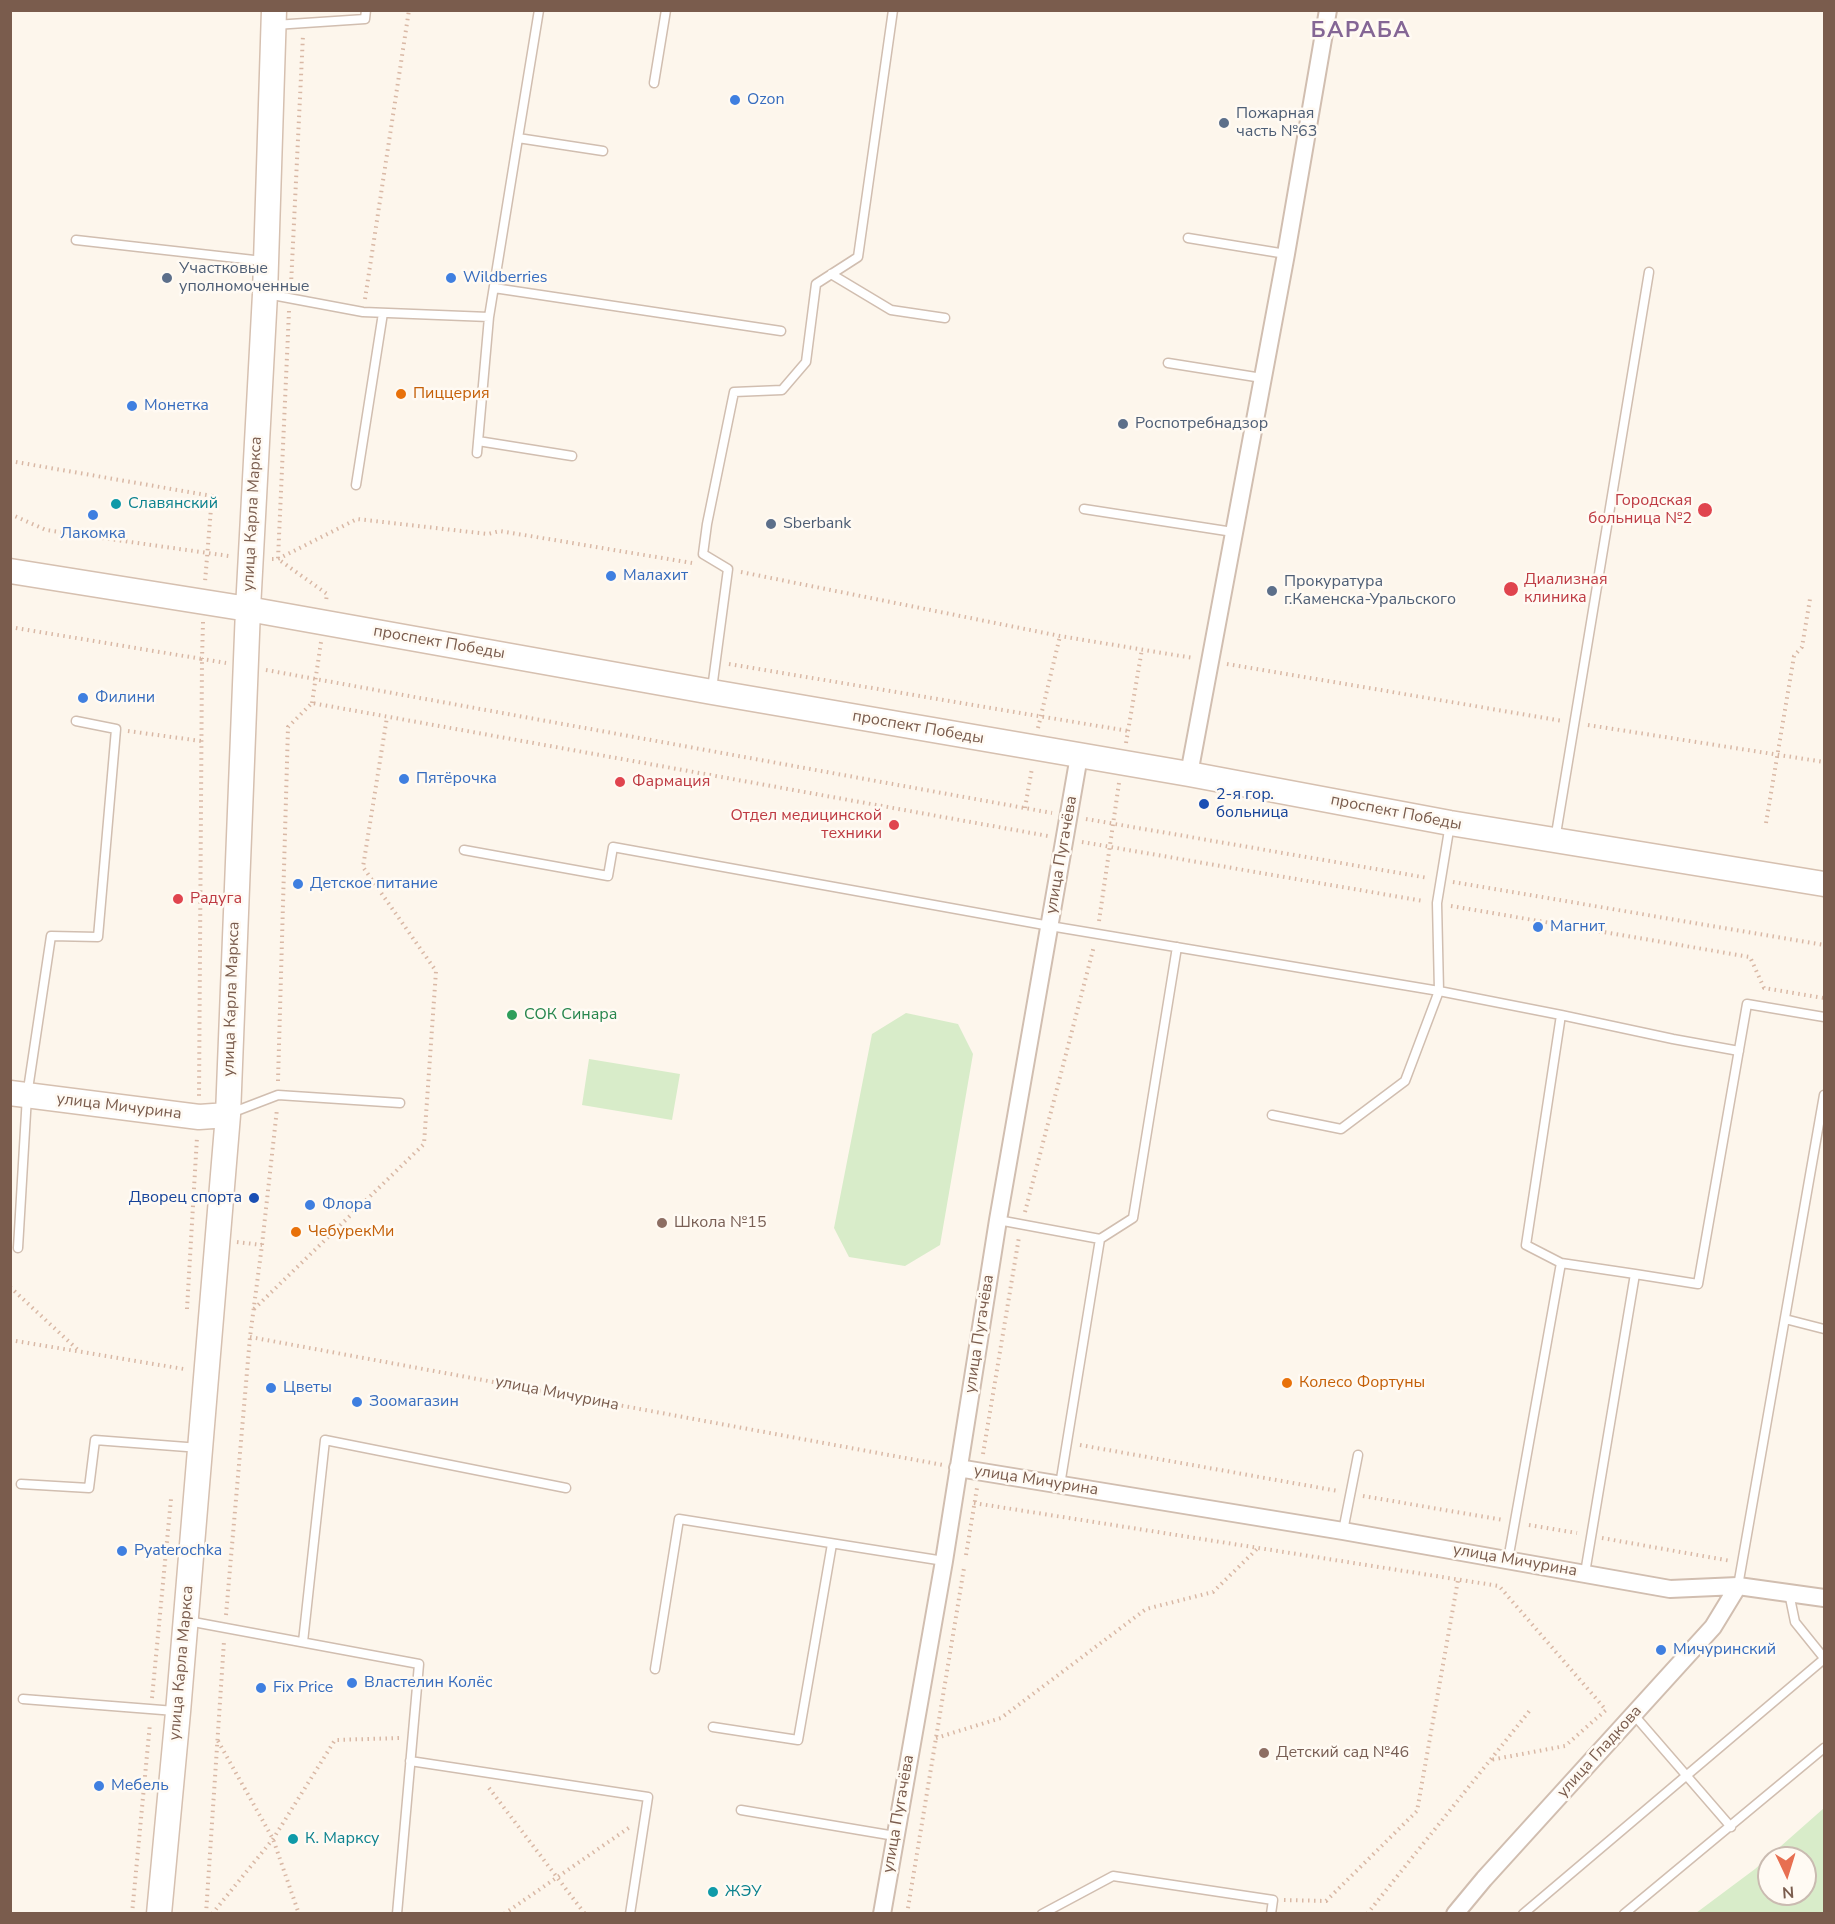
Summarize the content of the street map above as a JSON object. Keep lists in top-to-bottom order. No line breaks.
{"streets":{"street":["улица Карла Маркса","проспект Победы","улица Пугачёва","улица Мичурина","улица Гладкова"]},"crossings":[["улица Карла Маркса","проспект Победы"],["улица Карла Маркса","улица Мичурина"],["проспект Победы","улица Пугачёва"],["улица Пугачёва","улица Мичурина"],["улица Мичурина","улица Гладкова"]],"districts":["БАРАБА"],"places":["Ozon","Пожарная часть №63","Участковые уполномоченные","Wildberries","Пиццерия","Монетка","Роспотребнадзор","Славянский","Городская больница №2","Лакомка","Sberbank","Малахит","Диализная клиника","Прокуратура г.Каменска-Уральского","Филини","Пятёрочка","Фармация","2-я гор. больница","Отдел медицинской техники","Детское питание","Радуга","Магнит","СОК Синара","Дворец спорта","Флора","Школа №15","ЧебурекМи","Колесо Фортуны","Цветы","Зоомагазин","Pyaterochka","Мичуринский","Властелин Колёс","Fix Price","Детский сад №46","Мебель","К. Марксу","ЖЭУ"],"north":"bottom"}
